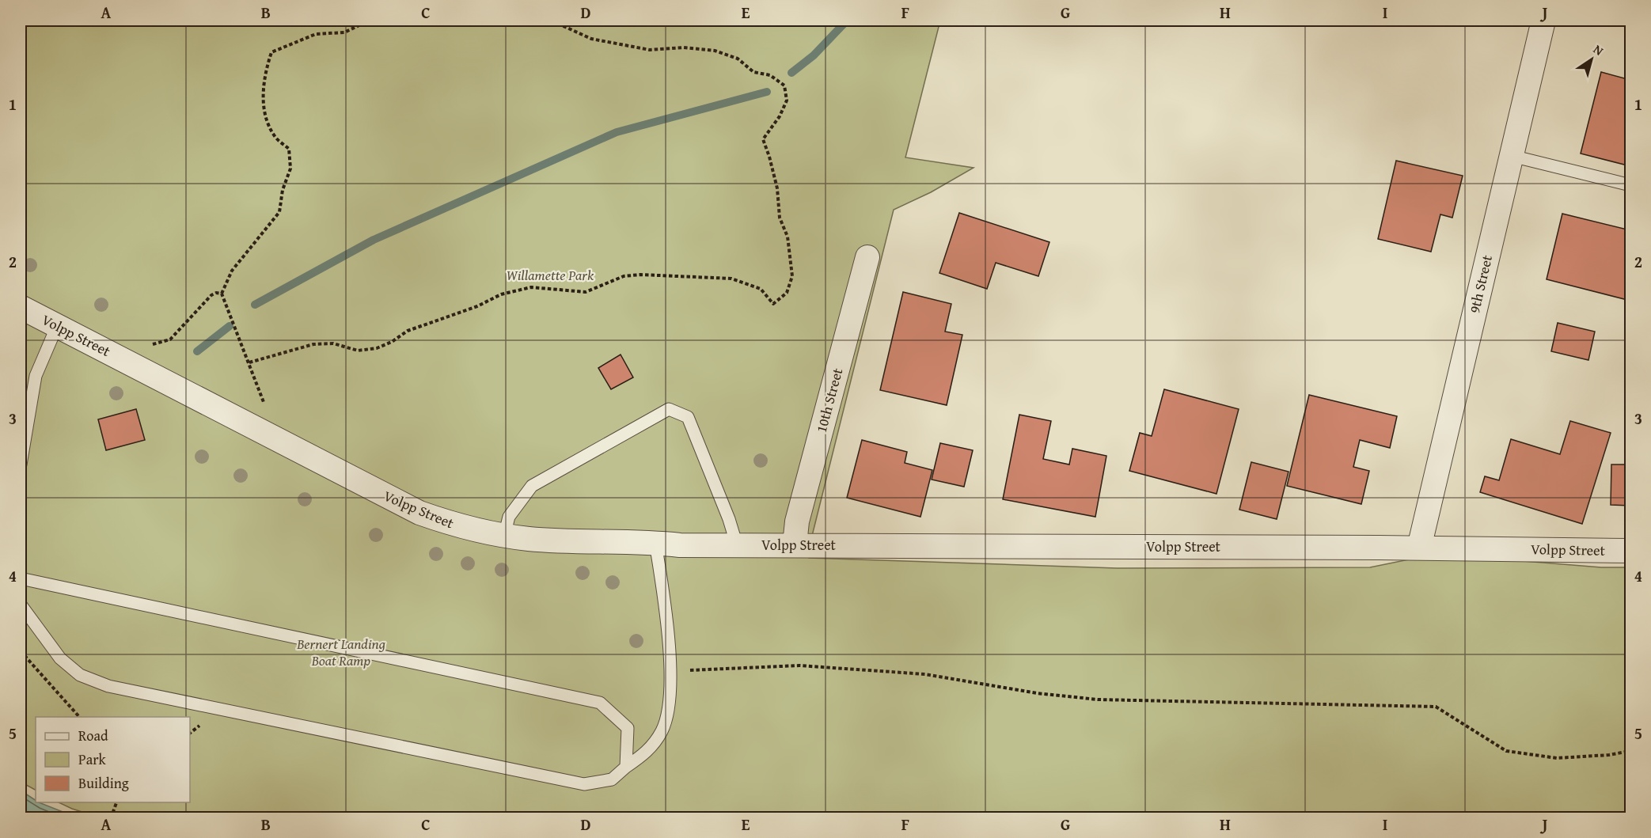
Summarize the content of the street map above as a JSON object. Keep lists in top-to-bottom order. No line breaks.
{"streets":{"street":["9th Street","Volpp Street","10th Street"]},"crossings":[["9th Street","Volpp Street"],["Volpp Street","10th Street"]],"parks":["Willamette Park","Bernert Landing Boat Ramp"],"legend":["Road","Park","Building"],"north":"top right","grid":{"columns":["A","B","C","D","E","F","G","H","I","J"],"rows":["1","2","3","4","5"]}}
